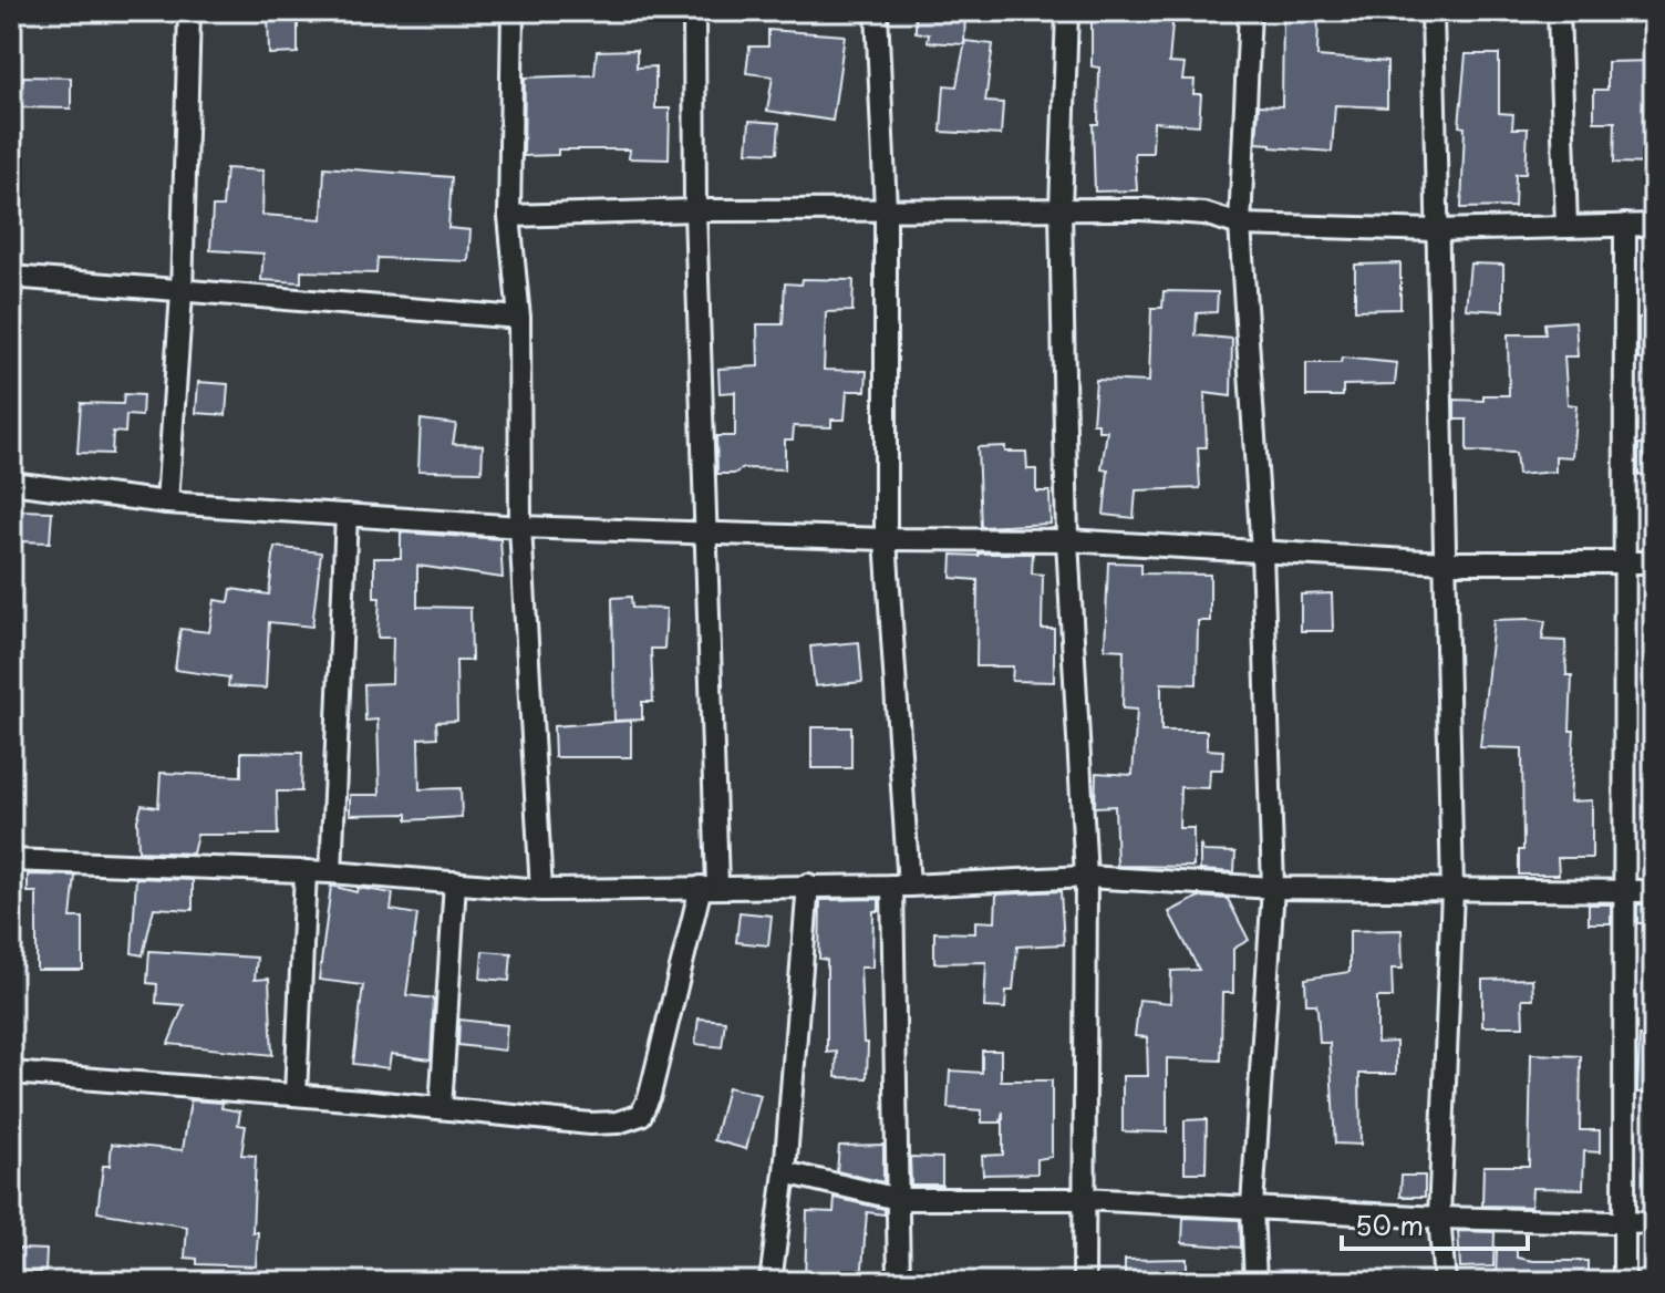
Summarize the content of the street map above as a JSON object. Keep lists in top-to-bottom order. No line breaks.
{"scale_bar":"50 m"}
